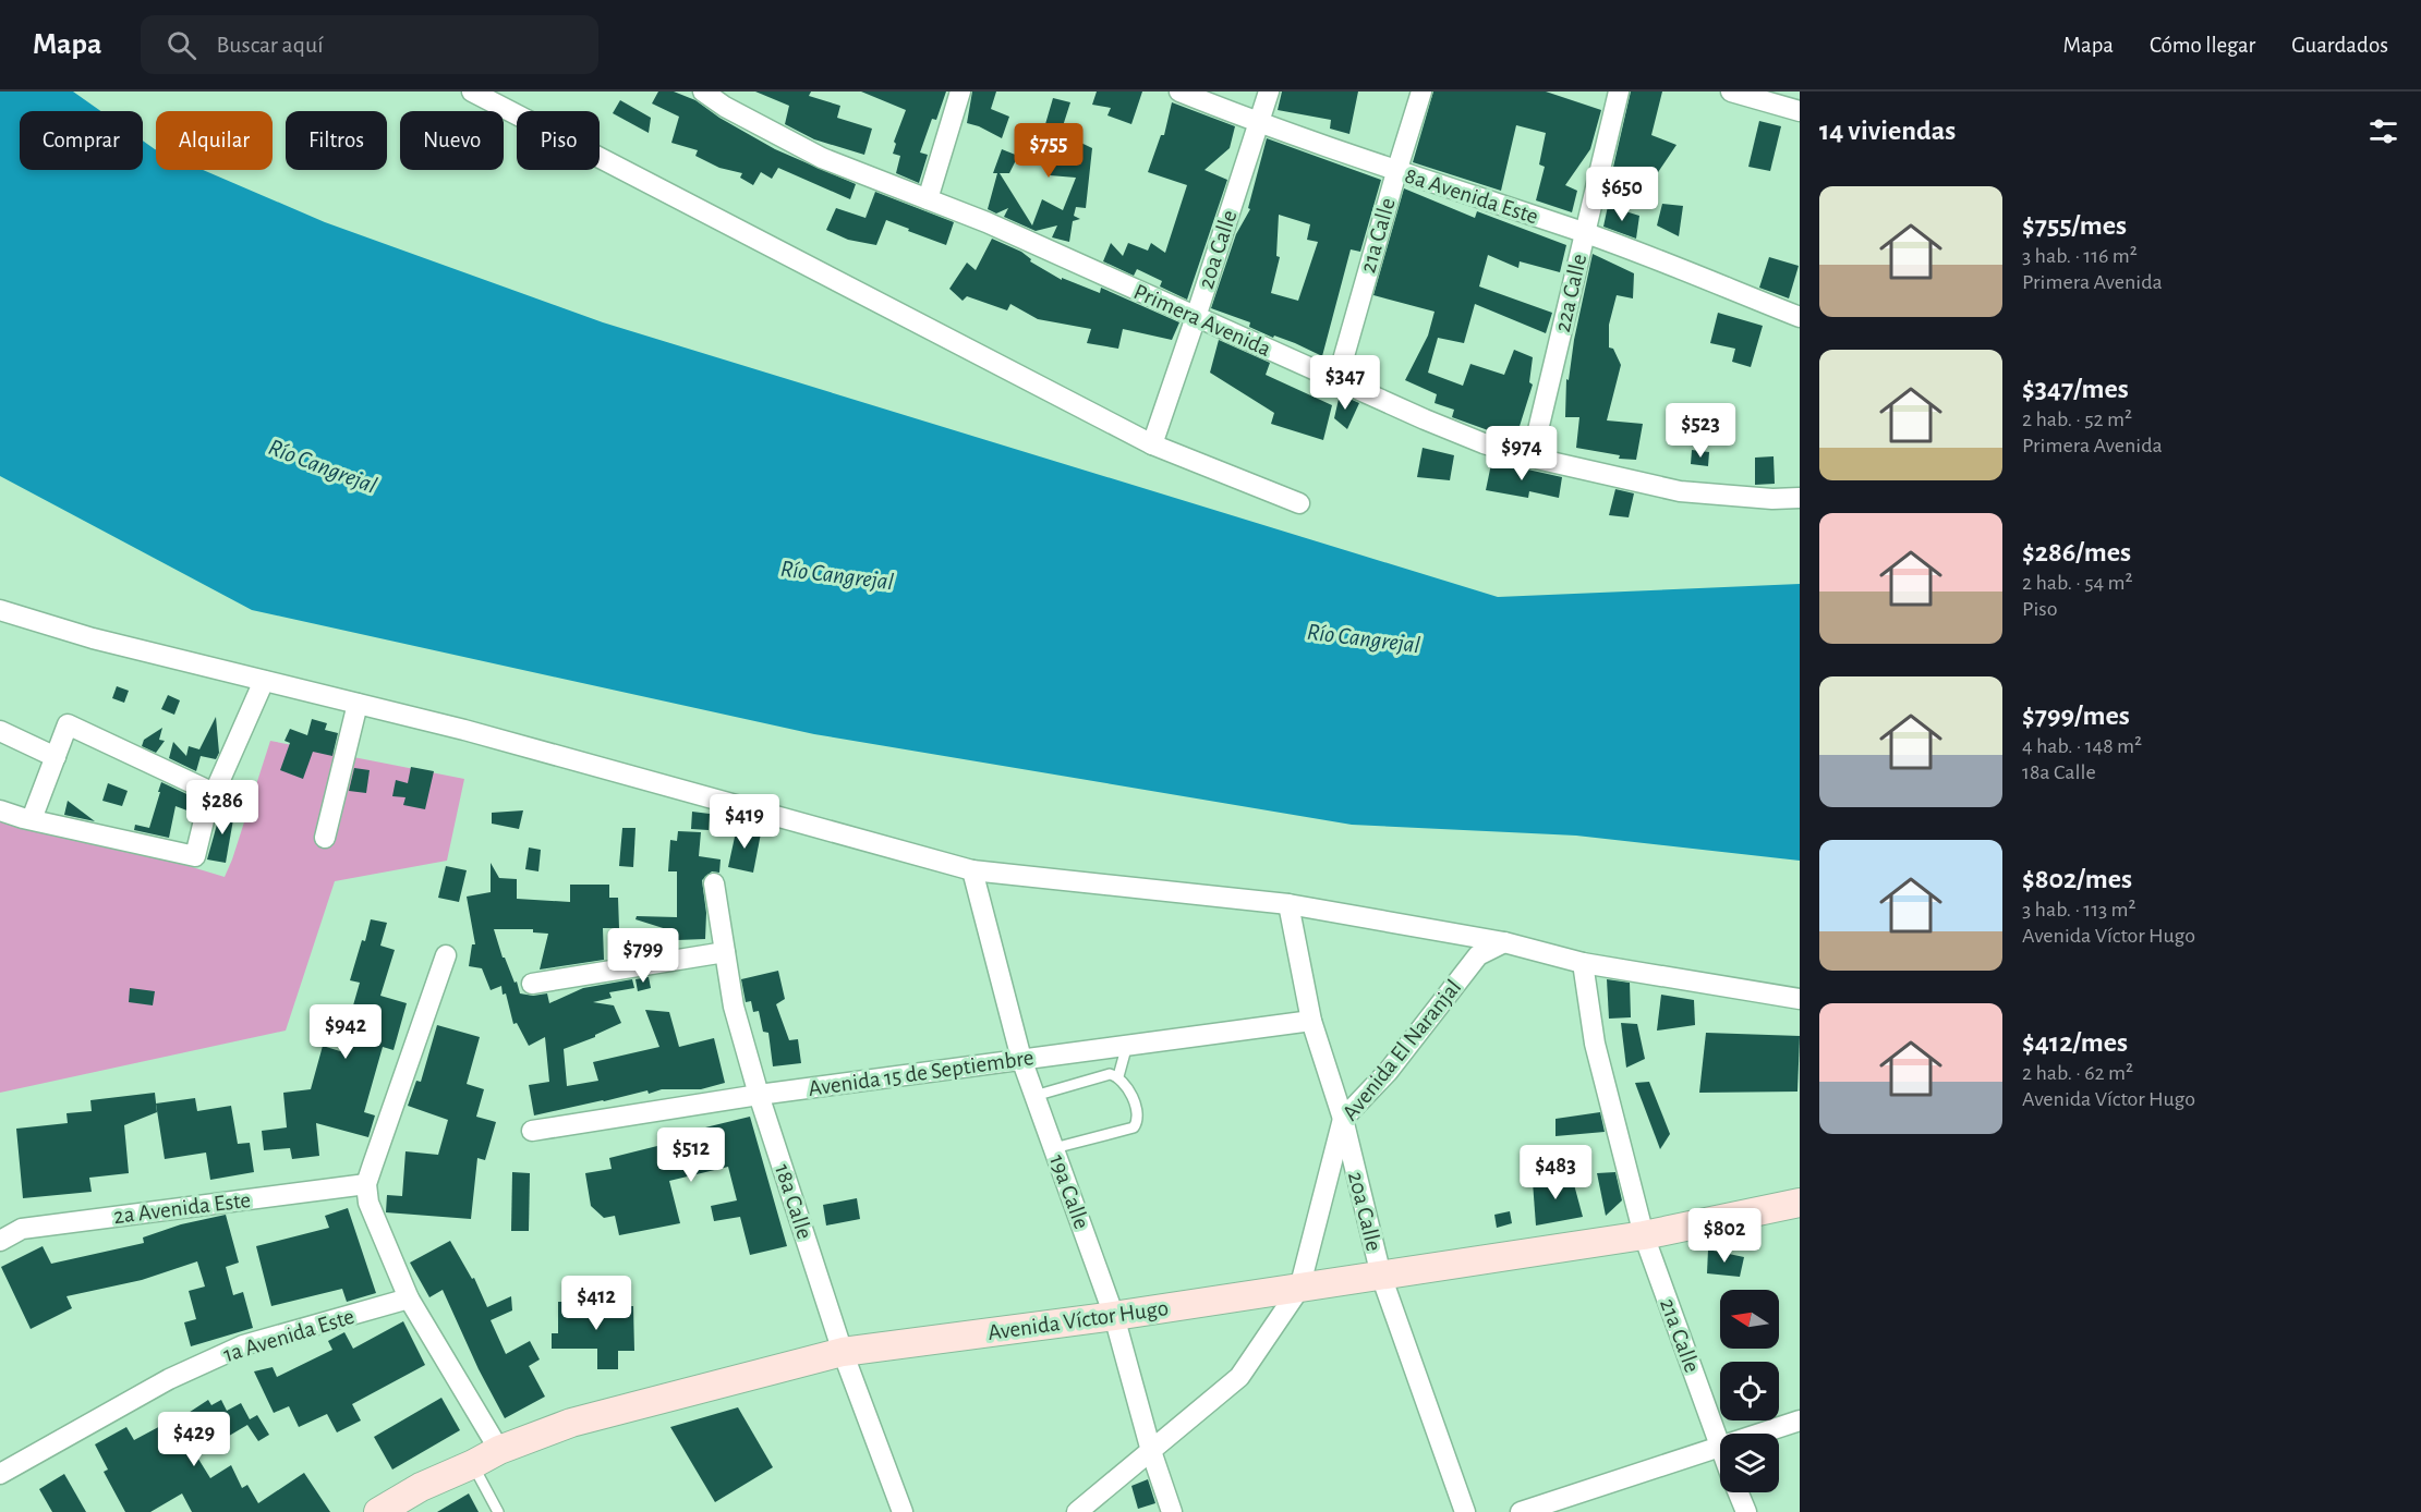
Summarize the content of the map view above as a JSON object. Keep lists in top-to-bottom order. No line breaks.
{"streets":{"street":["8a Avenida Este","21a Calle","20a Calle","22a Calle","Primera Avenida","Avenida El Naranjal","Avenida 15 de Septiembre","19a Calle","18a Calle","2a Avenida Este","Avenida Víctor Hugo","1a Avenida Este"]},"crossings":[["8a Avenida Este","21a Calle"],["8a Avenida Este","20a Calle"],["8a Avenida Este","22a Calle"],["21a Calle","Primera Avenida"],["21a Calle","Avenida Víctor Hugo"],["20a Calle","Primera Avenida"],["20a Calle","Avenida El Naranjal"],["20a Calle","Avenida 15 de Septiembre"],["20a Calle","Avenida Víctor Hugo"],["22a Calle","Primera Avenida"],["Avenida El Naranjal","19a Calle"],["Avenida El Naranjal","Avenida Víctor Hugo"],["Avenida 15 de Septiembre","19a Calle"],["Avenida 15 de Septiembre","18a Calle"],["19a Calle","Avenida Víctor Hugo"],["18a Calle","Avenida Víctor Hugo"]],"water":["Río Cangrejal"],"north":"left","page":{"header":"Mapa","search":"Buscar aquí","nav":["Mapa","Cómo llegar","Guardados"],"heading":"14 viviendas","chip":["Comprar","Alquilar","Filtros","Nuevo","Piso"],"price":["$755","$650","$347","$523","$974","$286","$419","$799","$942","$512","$483","$802","$412","$429"],"list":[{"name":"$755/mes","note":"3 hab. · 116 m² · Primera Avenida"},{"name":"$347/mes","note":"2 hab. · 52 m² · Primera Avenida"},{"name":"$286/mes","note":"2 hab. · 54 m² · Piso"},{"name":"$799/mes","note":"4 hab. · 148 m² · 18a Calle"},{"name":"$802/mes","note":"3 hab. · 113 m² · Avenida Víctor Hugo"},{"name":"$412/mes","note":"2 hab. · 62 m² · Avenida Víctor Hugo"}]}}
